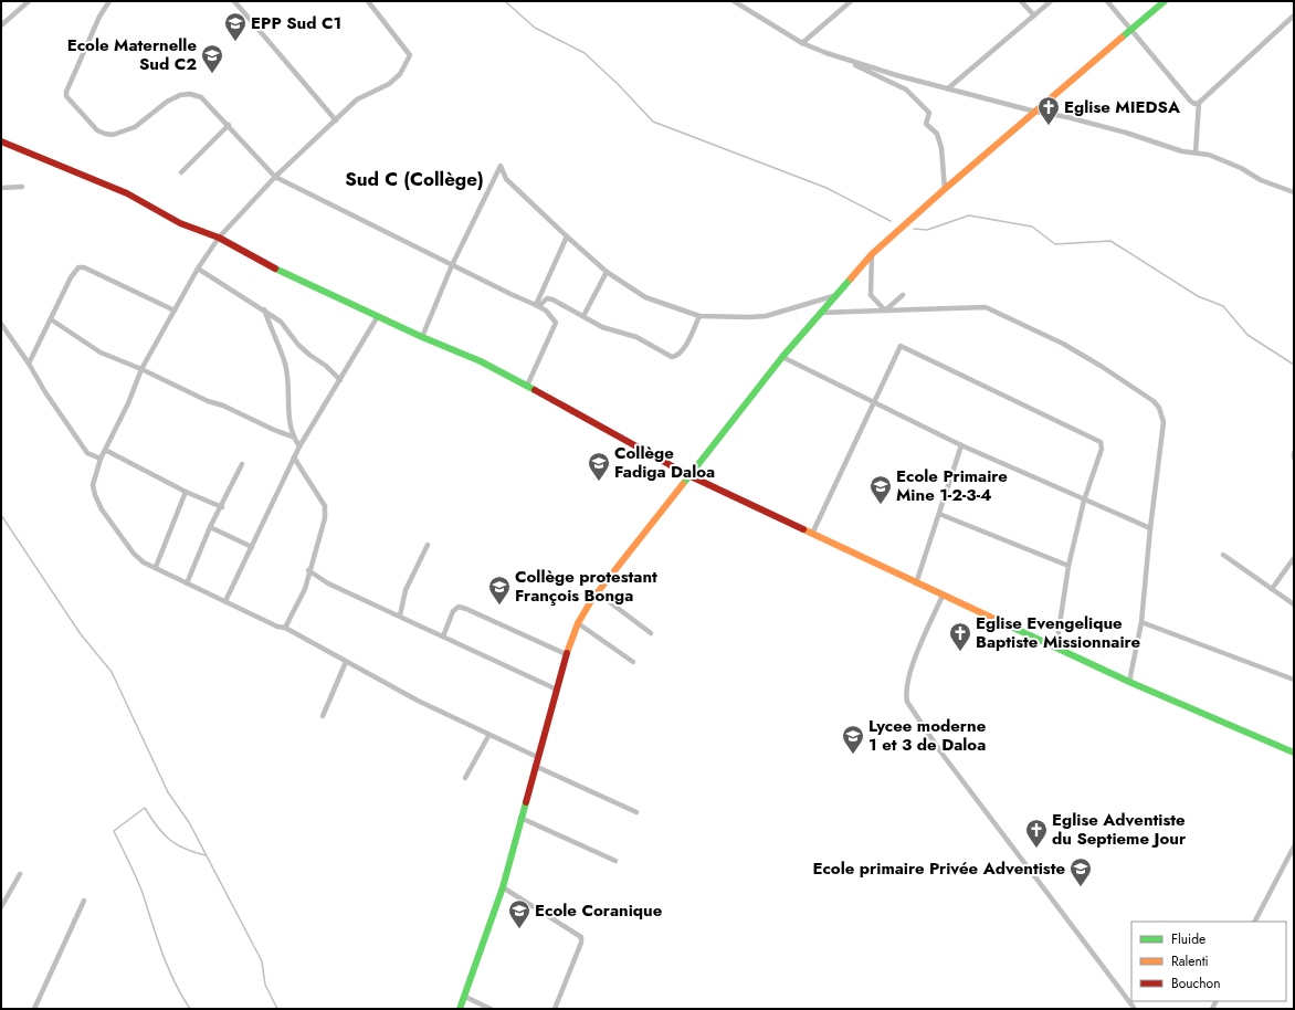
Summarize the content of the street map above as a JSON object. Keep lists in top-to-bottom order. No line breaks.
{"districts":["Sud C (Collège)"],"places":{"school or university":["EPP Sud C1","Ecole Maternelle Sud C2","Collège Fadiga Daloa","Ecole Primaire Mine 1-2-3-4","Collège protestant François Bonga","Lycee moderne 1 et 3 de Daloa","Ecole primaire Privée Adventiste","Ecole Coranique"],"church":["Eglise MIEDSA","Eglise Evengelique Baptiste Missionnaire","Eglise Adventiste du Septieme Jour"]},"legend":["Fluide","Ralenti","Bouchon"]}
